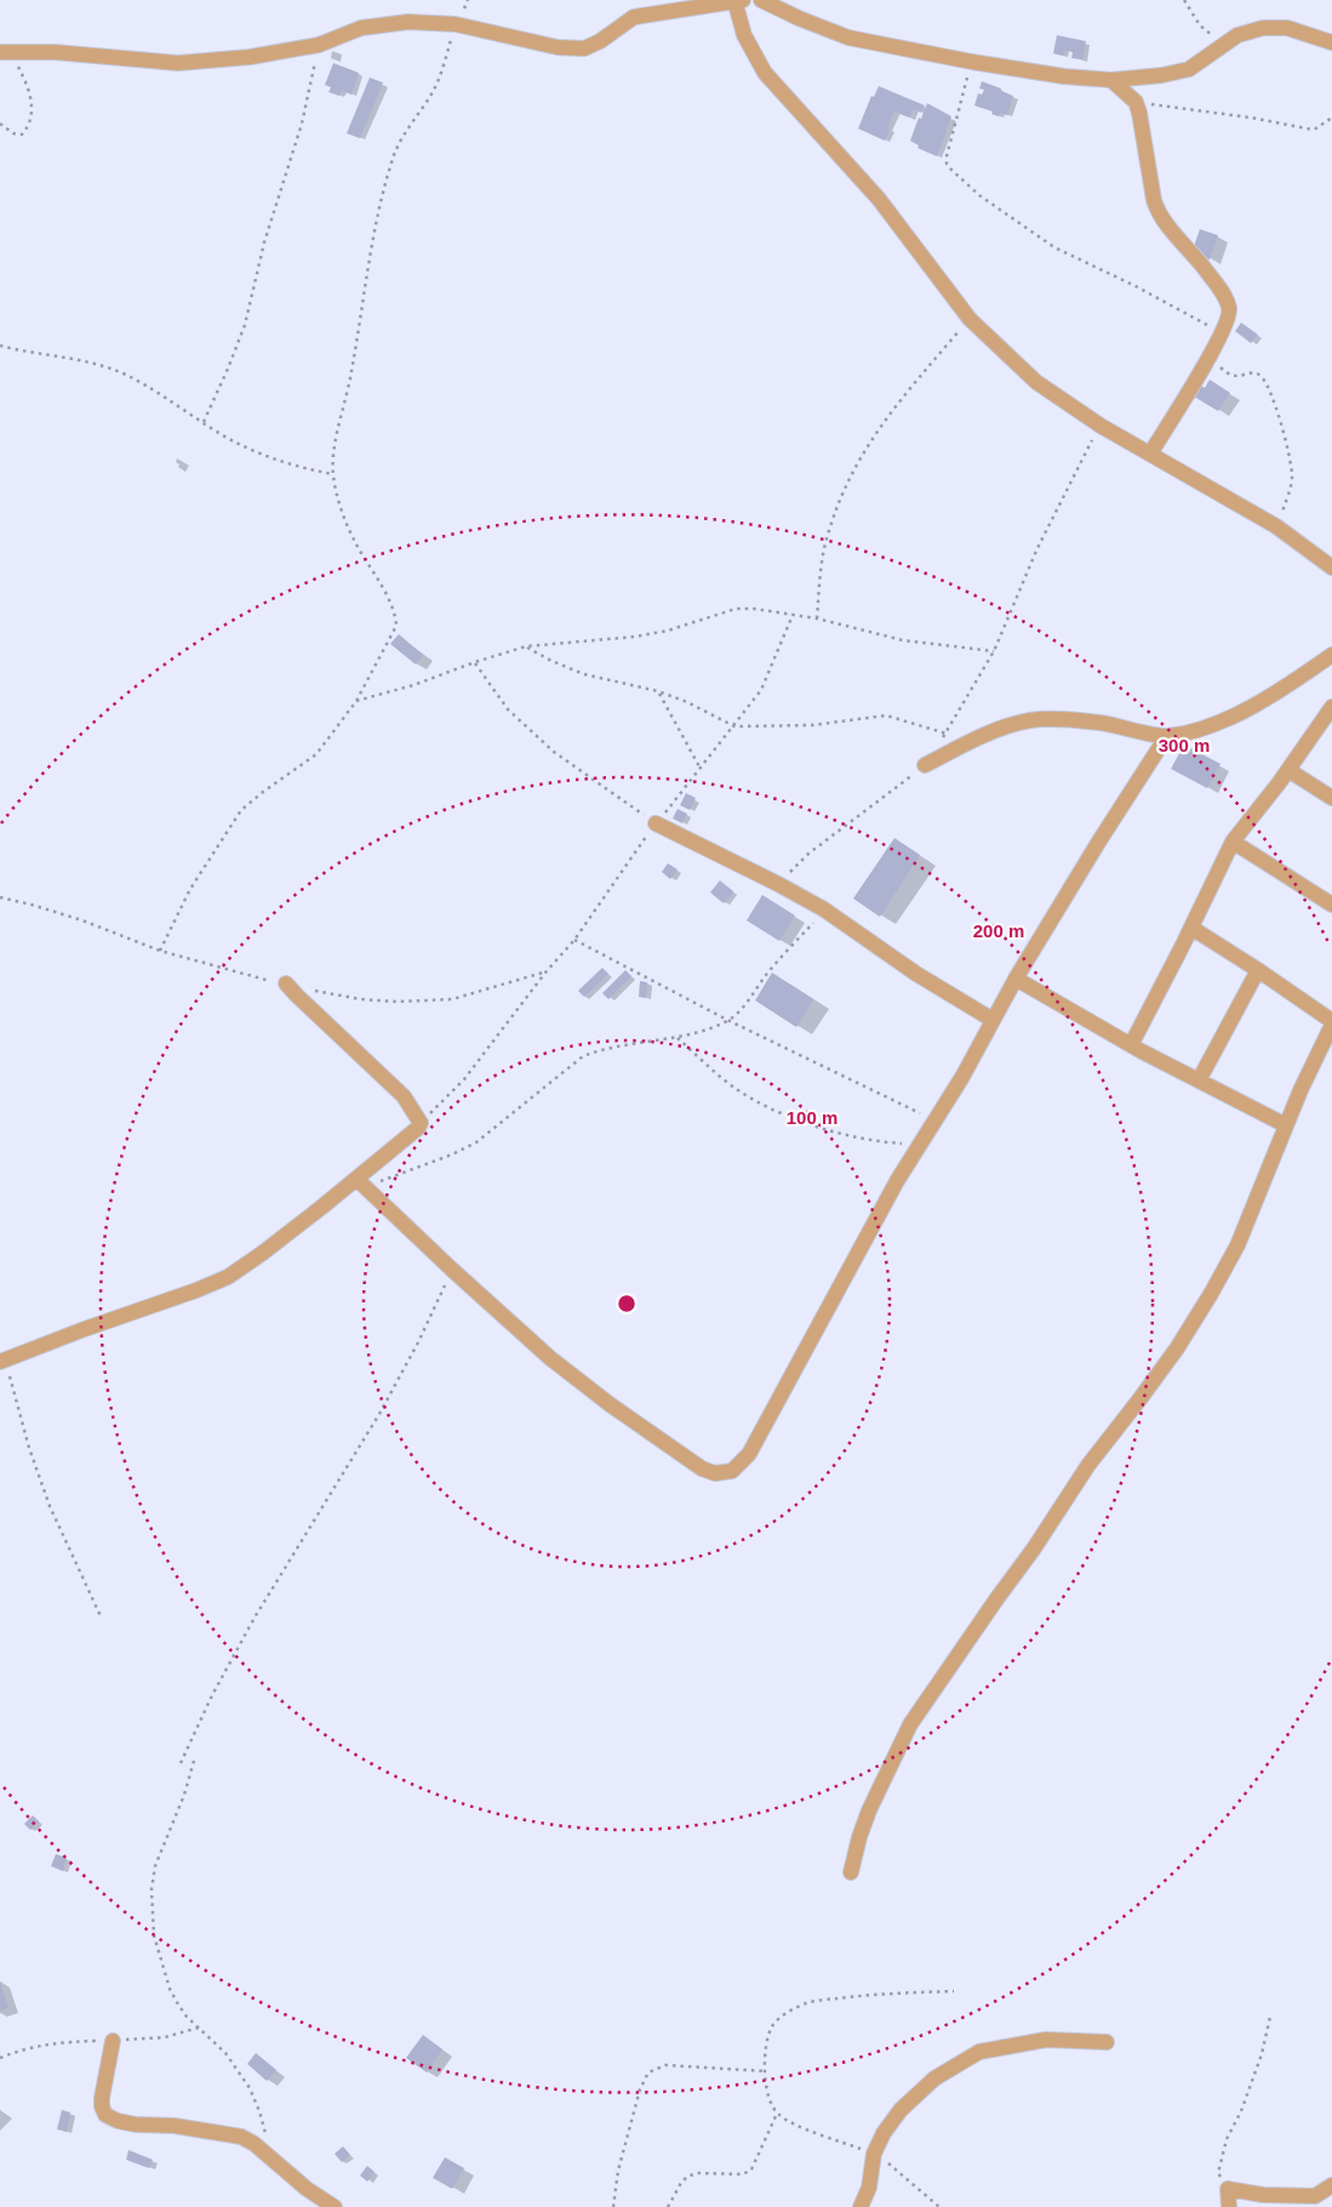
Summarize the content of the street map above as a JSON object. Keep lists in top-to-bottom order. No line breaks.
{"rings":["300 m","200 m","100 m"]}
